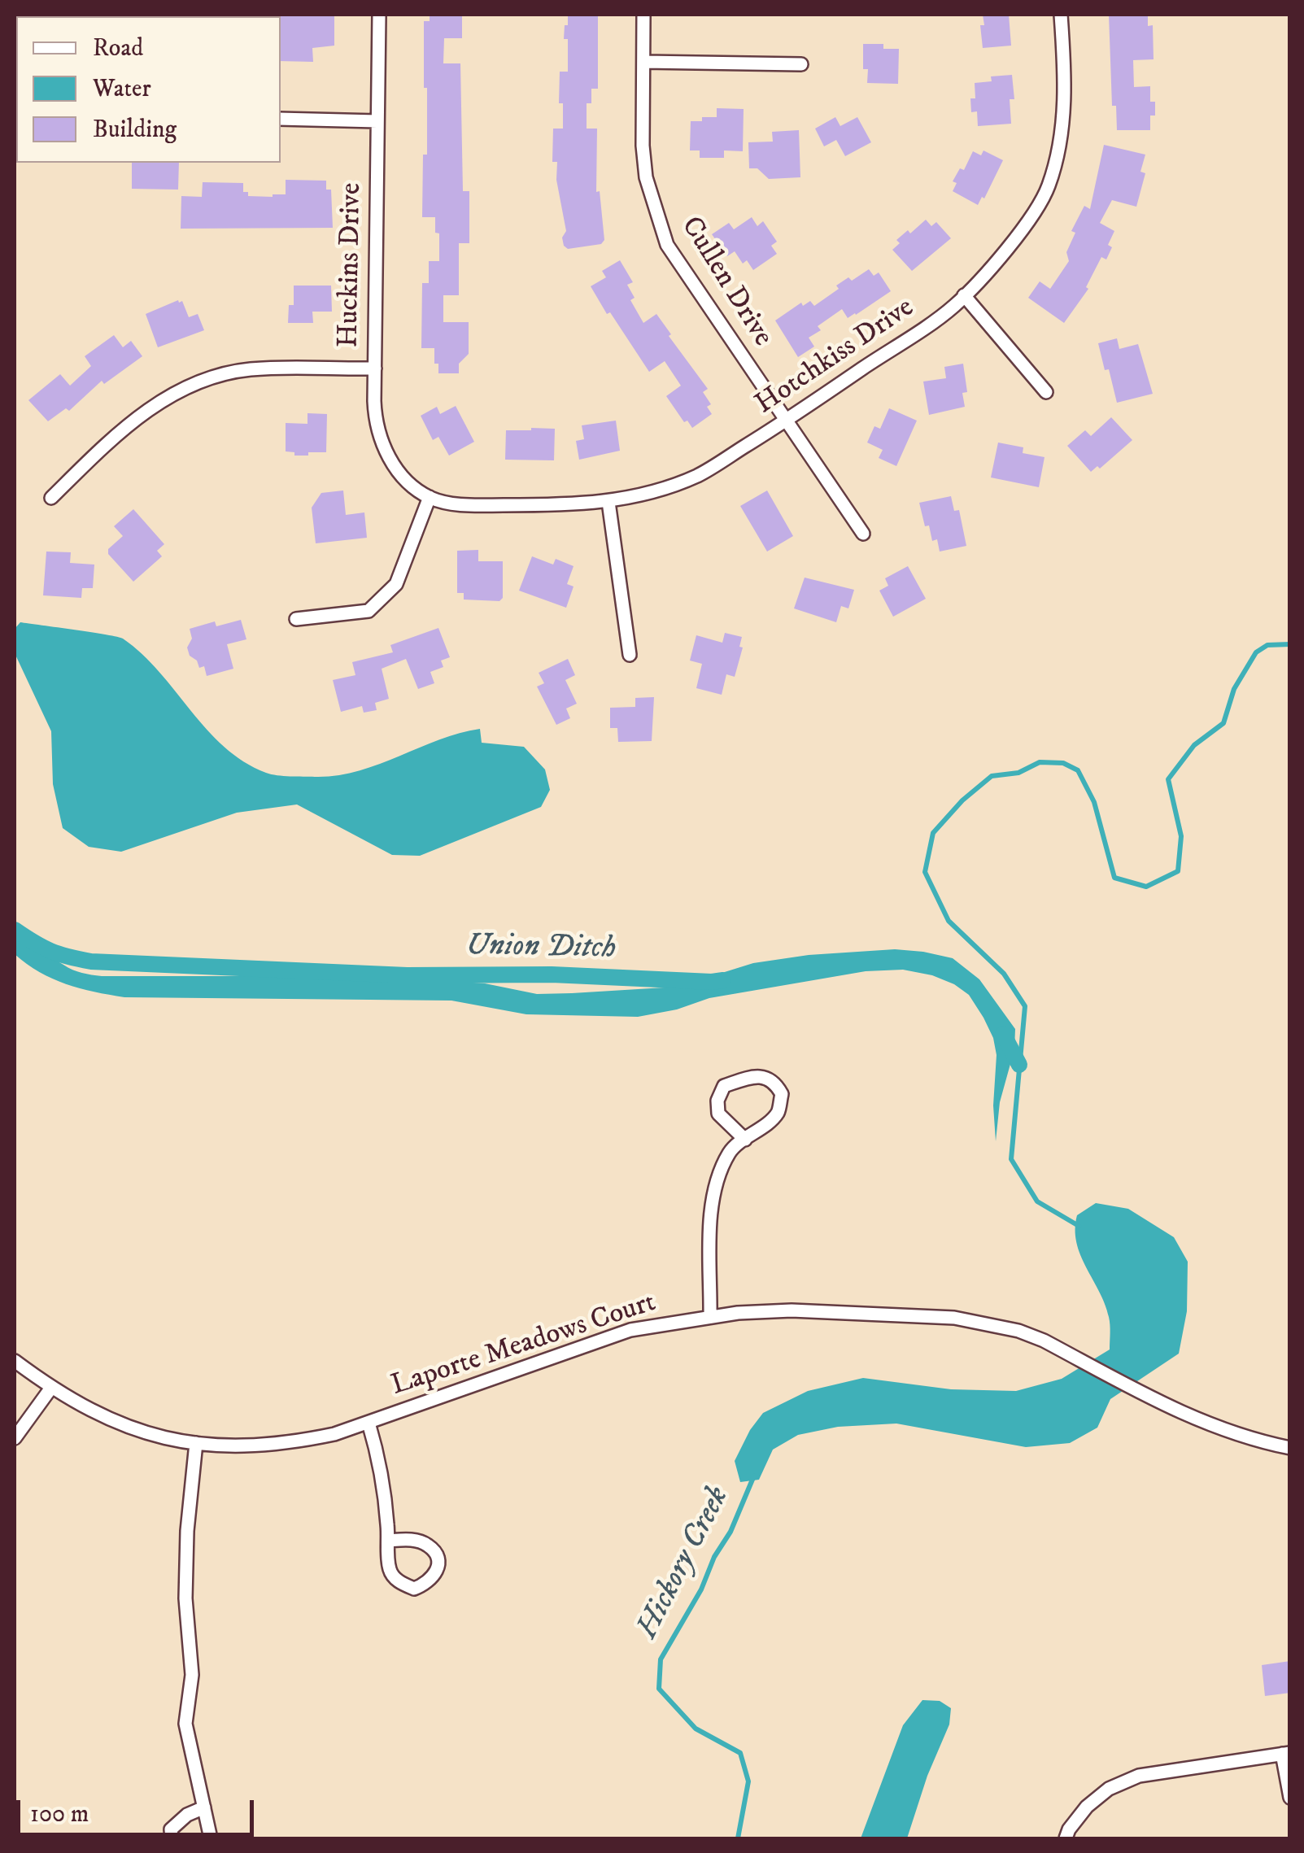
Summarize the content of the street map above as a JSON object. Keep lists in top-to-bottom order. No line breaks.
{"streets":{"street":["Huckins Drive","Cullen Drive","Hotchkiss Drive","Laporte Meadows Court"]},"crossings":[["Huckins Drive","Hotchkiss Drive"],["Cullen Drive","Hotchkiss Drive"]],"water":["Union Ditch","Hickory Creek"],"legend":["Road","Water","Building"],"scale_bar":"100 m"}
